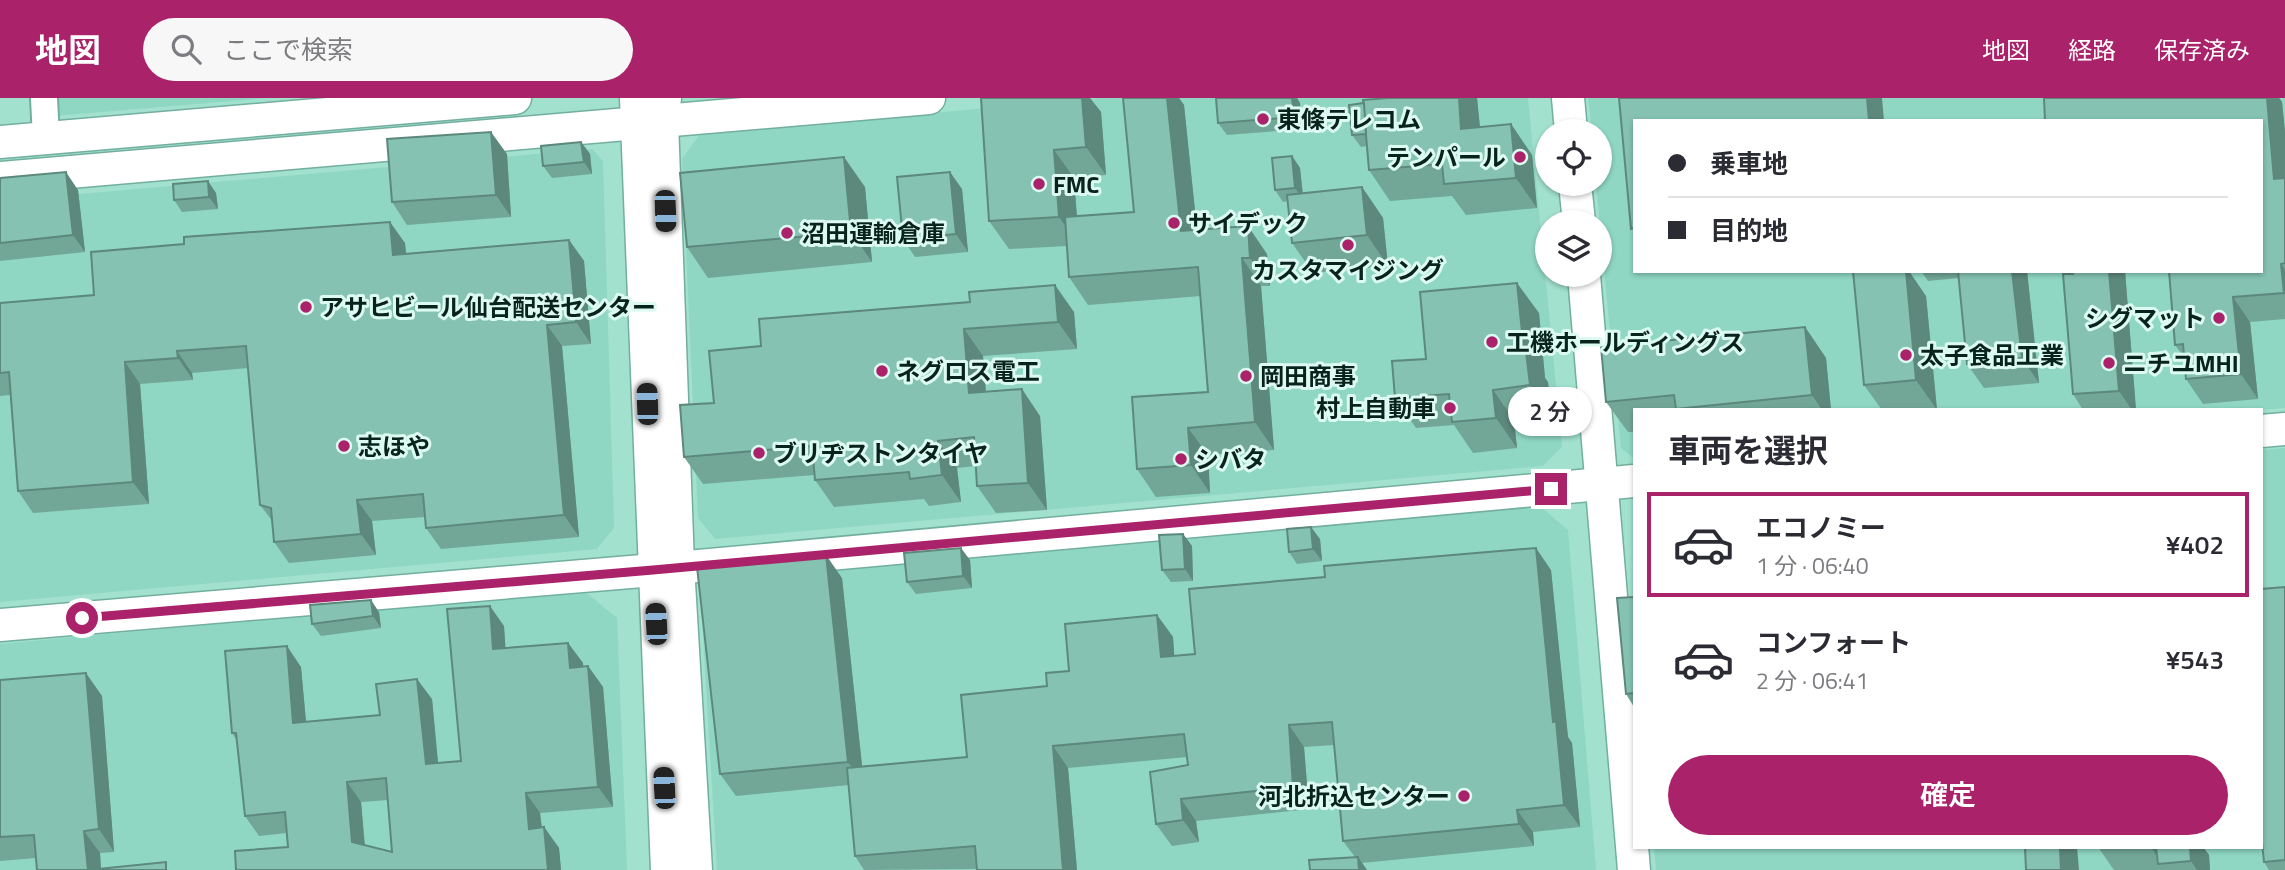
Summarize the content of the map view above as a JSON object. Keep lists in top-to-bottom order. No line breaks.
{"places":["東條テレコム","テンパール","FMC","サイデック","沼田運輸倉庫","カスタマイジング","アサヒビール仙台配送センター","シグマット","工機ホールディングス","太子食品工業","ニチユMHI","ネグロス電工","岡田商事","村上自動車","志ほや","ブリヂストンタイヤ","シバタ","河北折込センター"],"page":{"header":"地図","search":"ここで検索","nav":["地図","経路","保存済み"],"banner":["乗車地","目的地"],"bubble":"2 分","heading":"車両を選択","list":[{"name":"エコノミー","note":"1 分 · 06:40","value":"¥402"},{"name":"コンフォート","note":"2 分 · 06:41","value":"¥543"}],"buttons":"確定"}}
